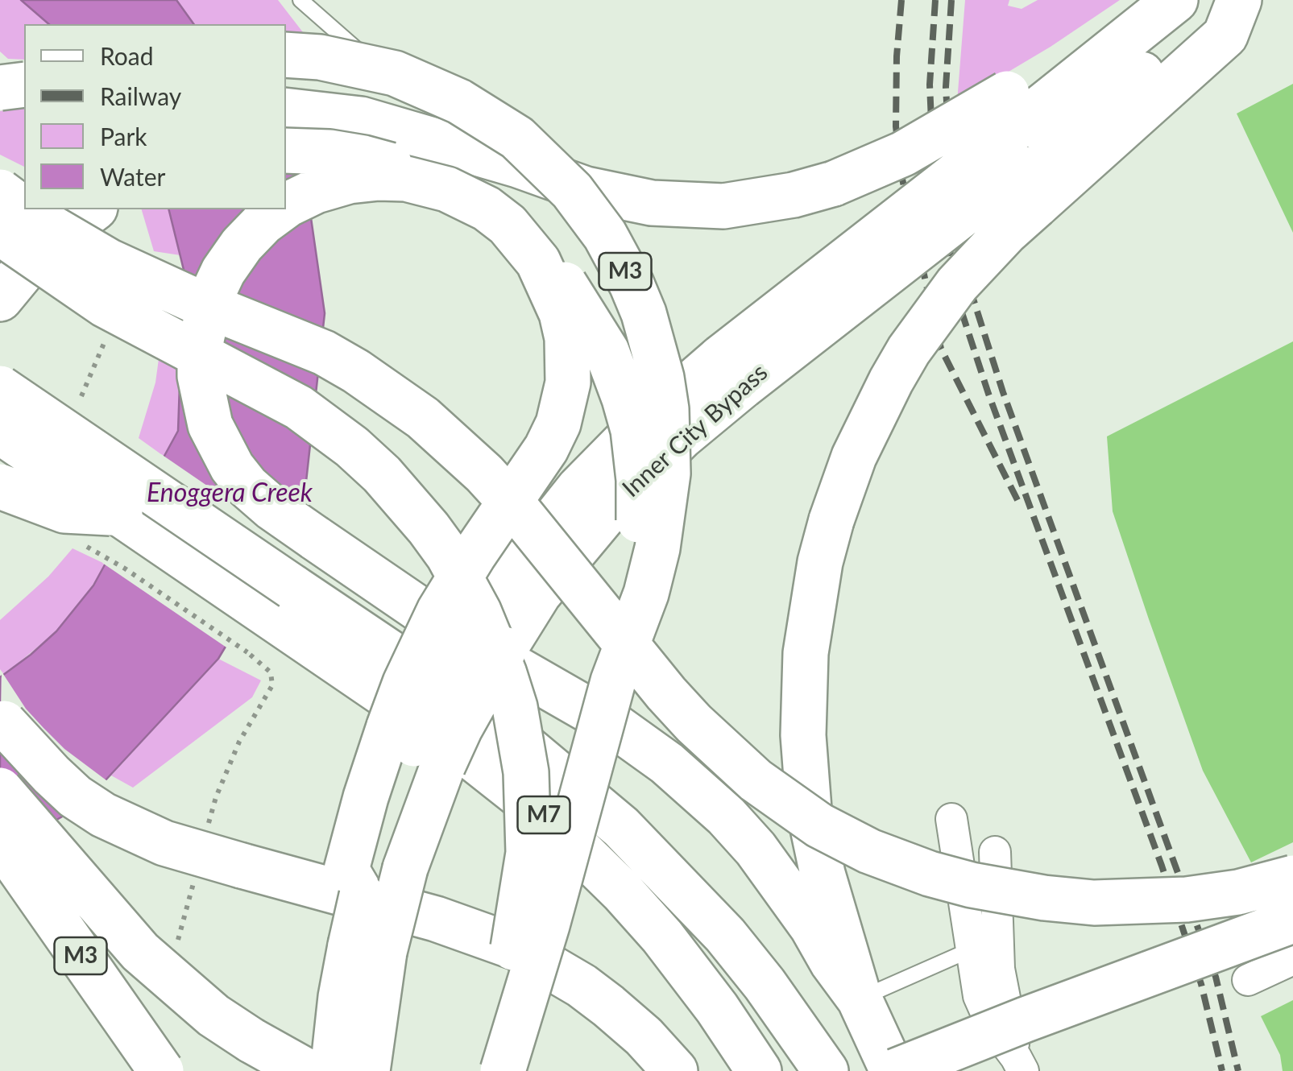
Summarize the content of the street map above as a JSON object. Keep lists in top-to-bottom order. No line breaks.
{"streets":{"highway":["M3","Inner City Bypass","M7"]},"water":["Enoggera Creek"],"legend":["Road","Railway","Park","Water"]}
